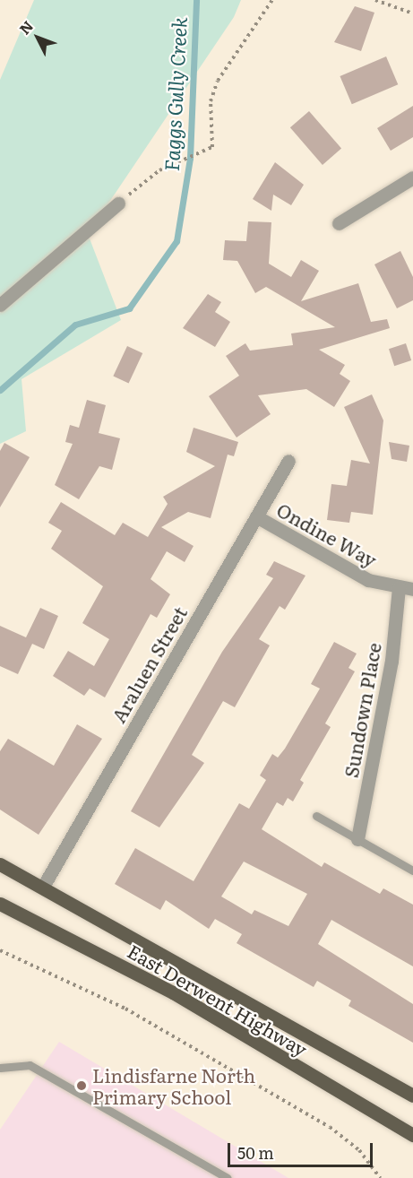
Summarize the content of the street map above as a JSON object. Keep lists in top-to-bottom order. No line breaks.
{"streets":{"main road":["East Derwent Highway"],"street":["Ondine Way","Araluen Street","Sundown Place"]},"crossings":[["Ondine Way","Araluen Street"],["Ondine Way","Sundown Place"],["Araluen Street","East Derwent Highway"]],"water":["Faggs Gully Creek"],"places":["Lindisfarne North Primary School"],"scale_bar":"50 m","north":"top left"}
